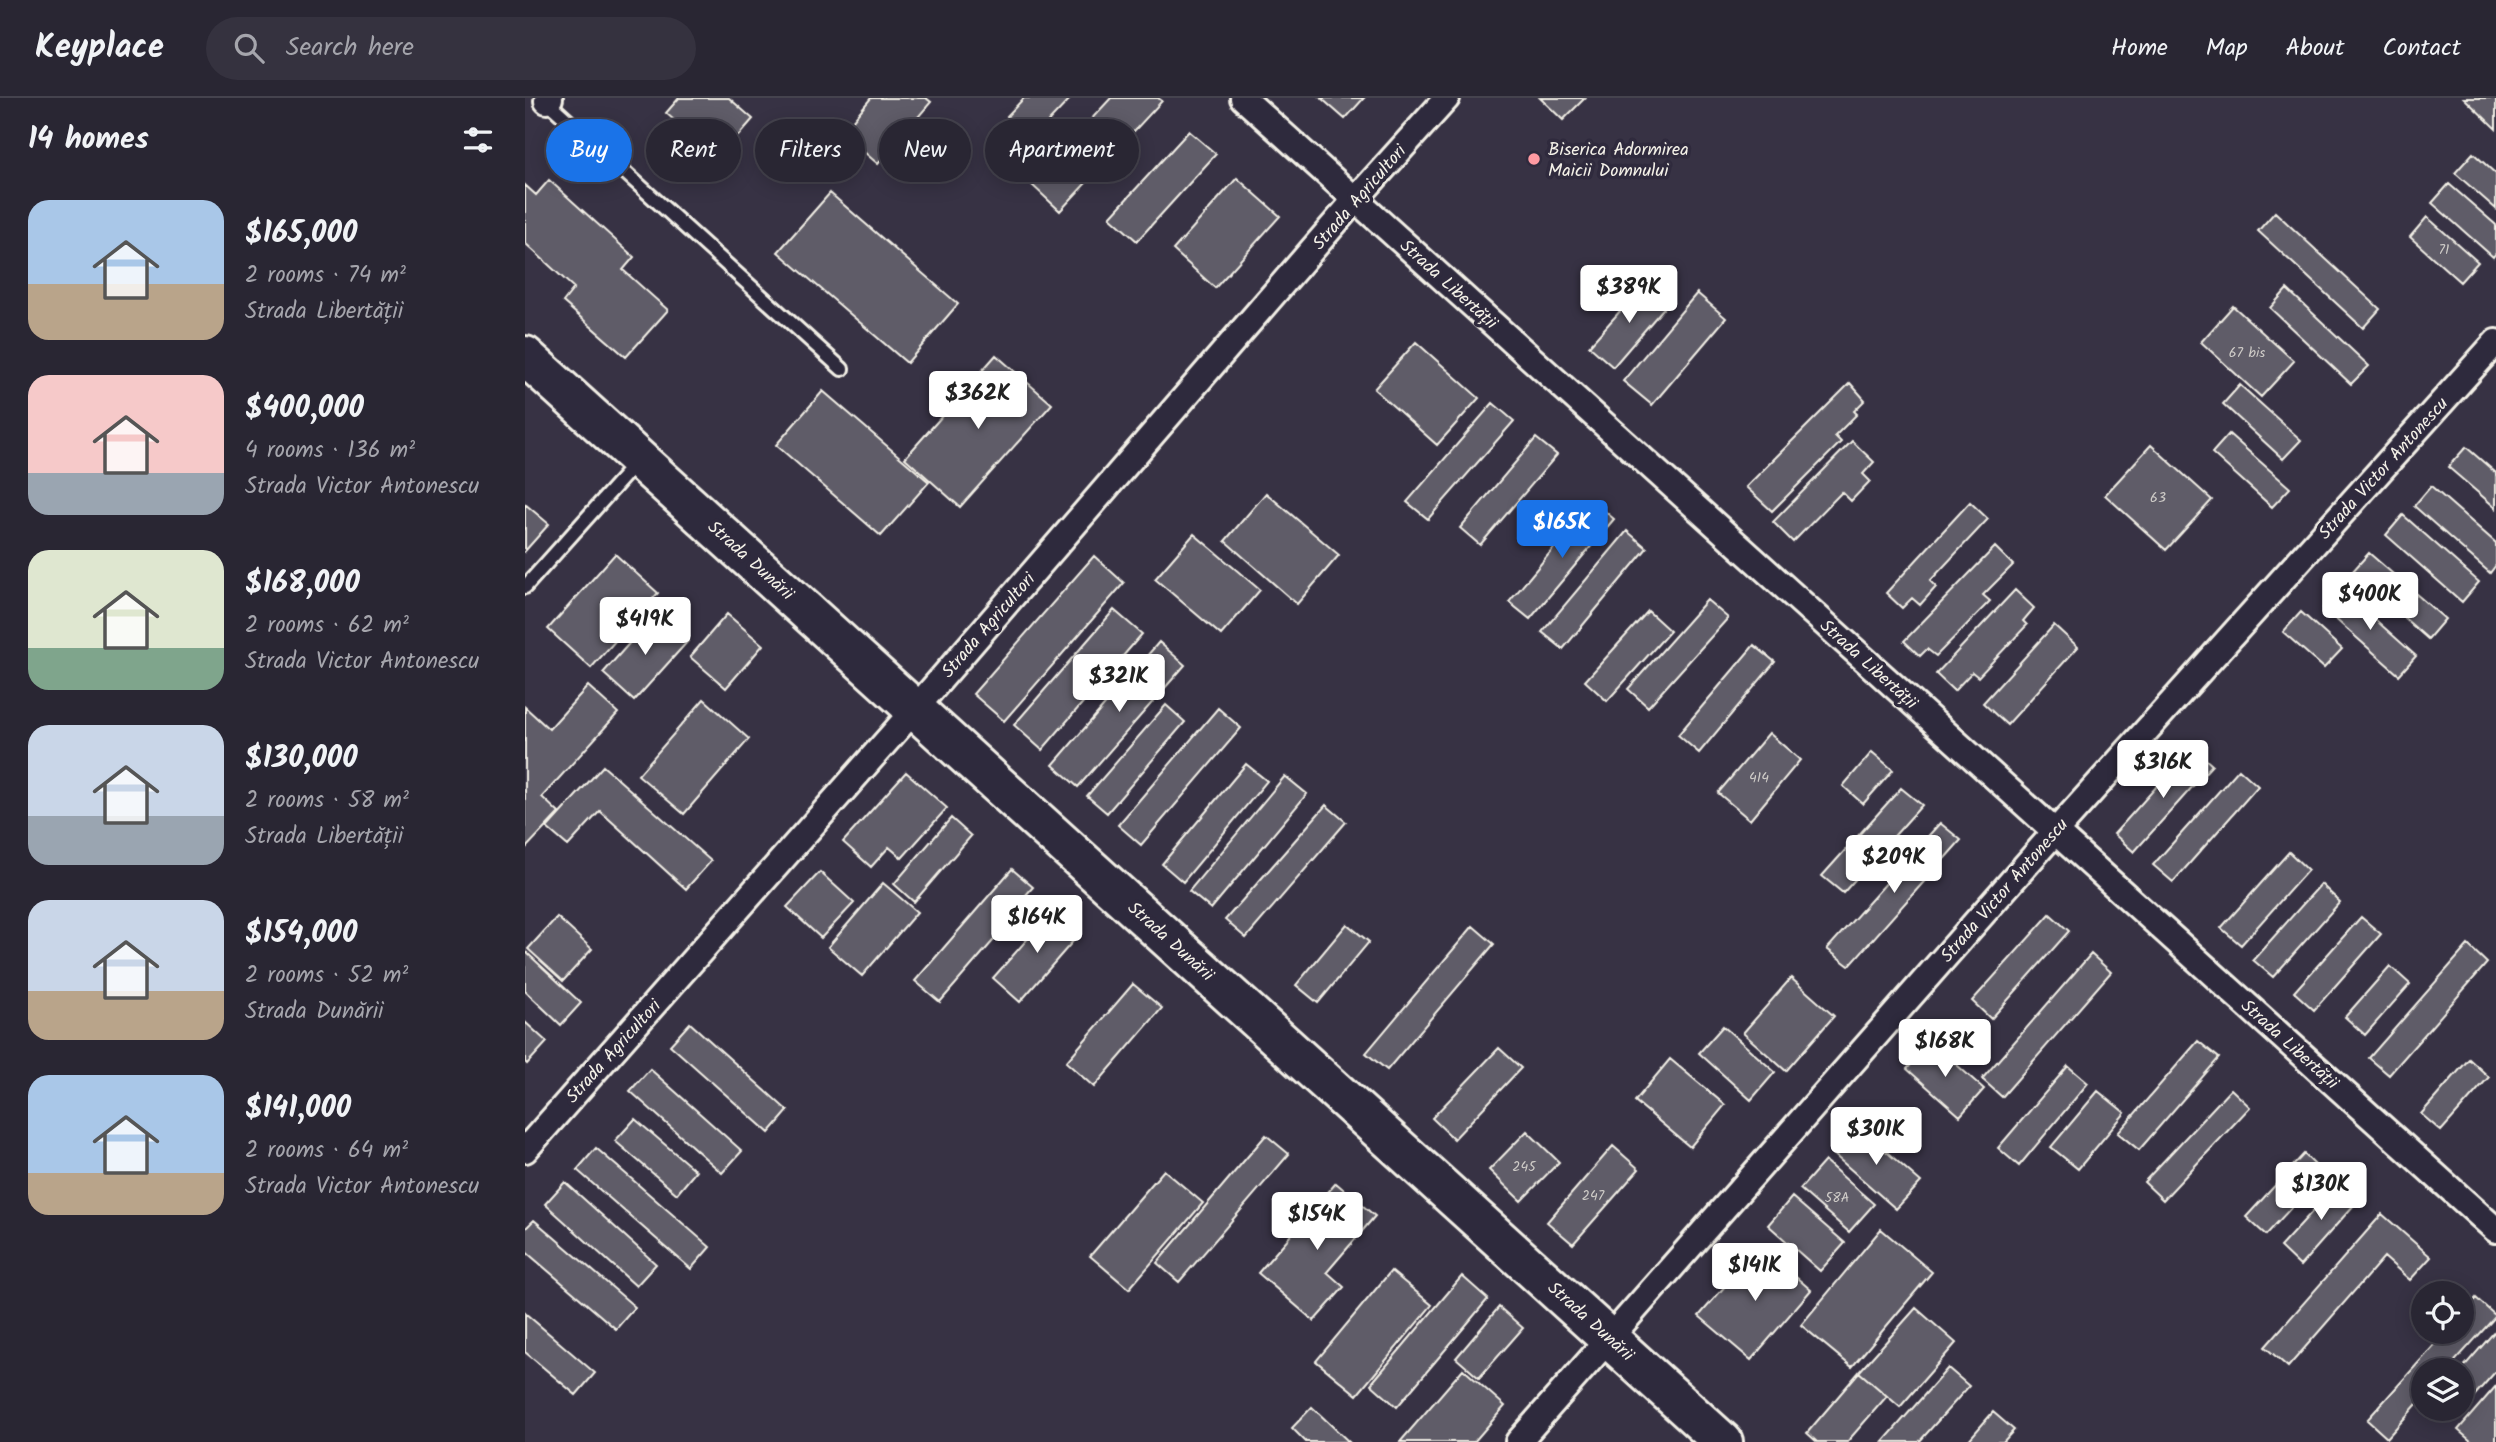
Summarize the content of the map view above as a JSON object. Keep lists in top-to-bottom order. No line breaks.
{"streets":{"main road":["Strada Dunării"],"street":["Strada Agricultori","Strada Libertății","Strada Victor Antonescu"]},"crossings":[["Strada Agricultori","Strada Libertății"],["Strada Agricultori","Strada Dunării"],["Strada Libertății","Strada Victor Antonescu"],["Strada Victor Antonescu","Strada Dunării"]],"places":["Biserica Adormirea Maicii Domnului"],"house_numbers":["71","67 bis","63","414","245","247","58A"],"page":{"header":"Keyplace","search":"Search here","nav":["Home","Map","About","Contact"],"heading":"14 homes","chip":["Buy","Rent","Filters","New","Apartment"],"list":[{"name":"$165,000","note":"2 rooms · 74 m² · Strada Libertății"},{"name":"$400,000","note":"4 rooms · 136 m² · Strada Victor Antonescu"},{"name":"$168,000","note":"2 rooms · 62 m² · Strada Victor Antonescu"},{"name":"$130,000","note":"2 rooms · 58 m² · Strada Libertății"},{"name":"$154,000","note":"2 rooms · 52 m² · Strada Dunării"},{"name":"$141,000","note":"2 rooms · 64 m² · Strada Victor Antonescu"}],"price":["$389K","$362K","$165K","$400K","$419K","$321K","$316K","$209K","$164K","$168K","$301K","$130K","$154K","$141K"]}}
